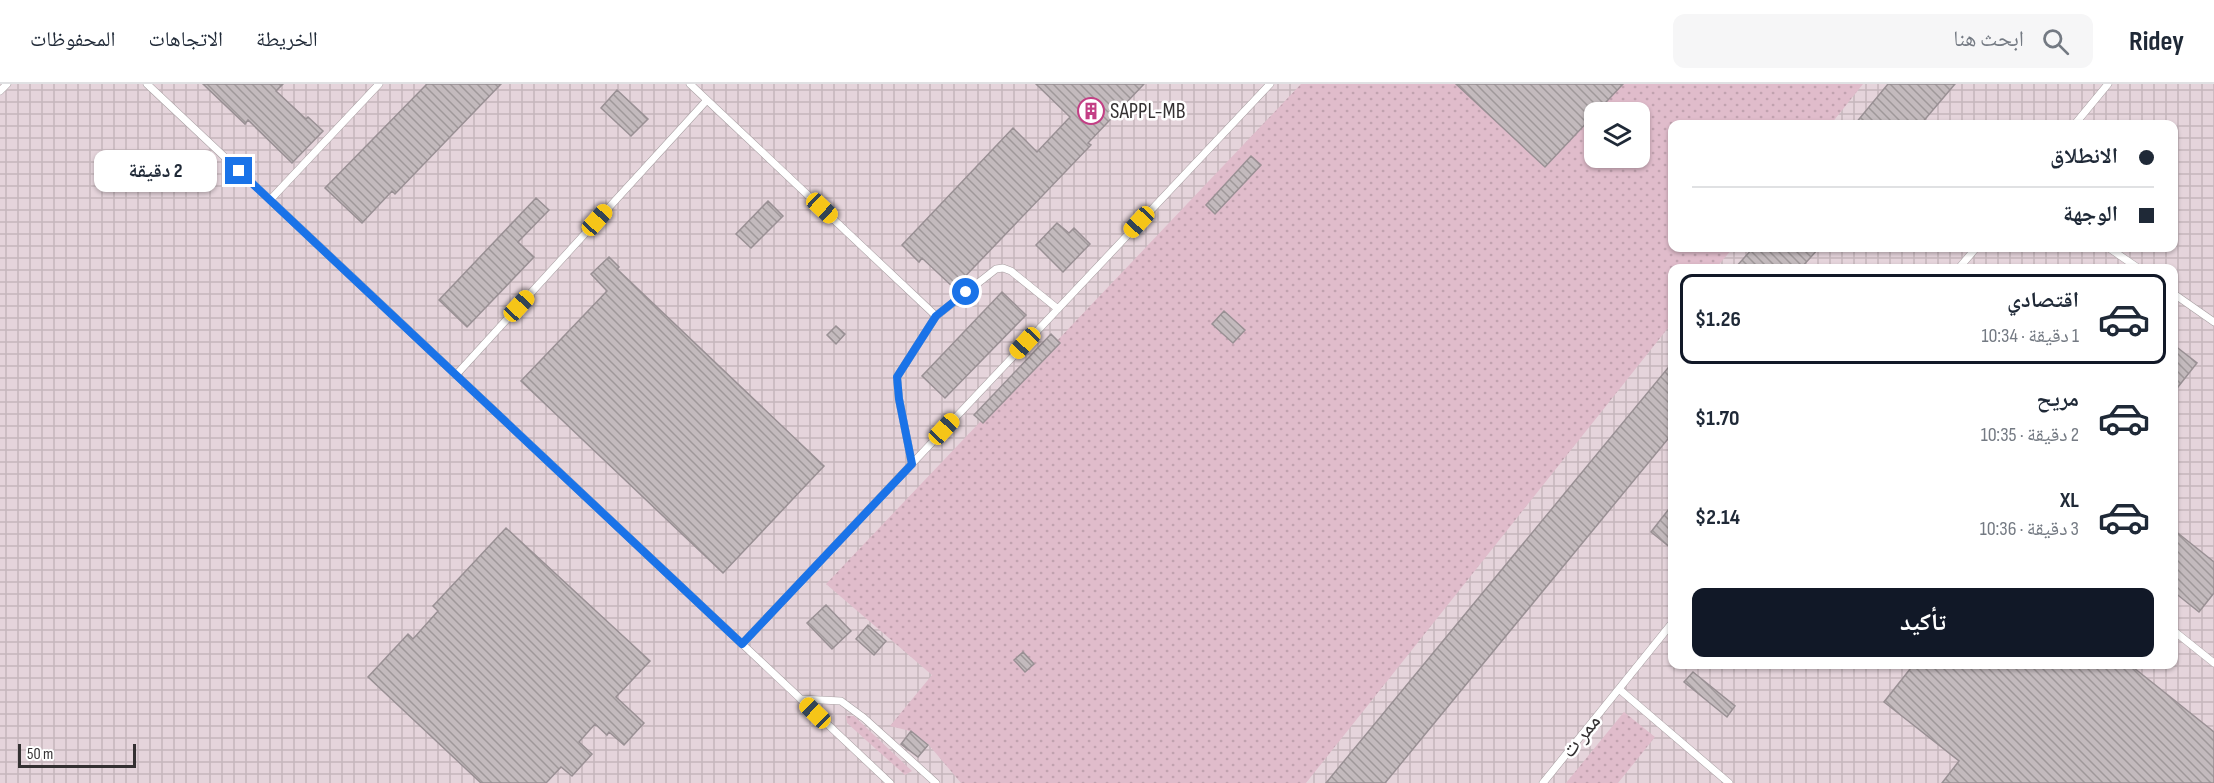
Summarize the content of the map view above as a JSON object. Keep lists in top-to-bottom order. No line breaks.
{"streets":{"lane":["ممر ت"]},"places":{"building":["SAPPL-MB"]},"scale_bar":"50 m","page":{"header":"Ridey","search":"ابحث هنا","nav":["الخريطة","الاتجاهات","المحفوظات"],"banner":["الانطلاق","الوجهة"],"bubble":"2 دقيقة","list":[{"name":"اقتصادي","note":"1 دقيقة · 10:34","value":"$1.26"},{"name":"مريح","note":"2 دقيقة · 10:35","value":"$1.70"},{"name":"XL","note":"3 دقيقة · 10:36","value":"$2.14"}],"buttons":"تأكيد","scale":"50 m"}}
